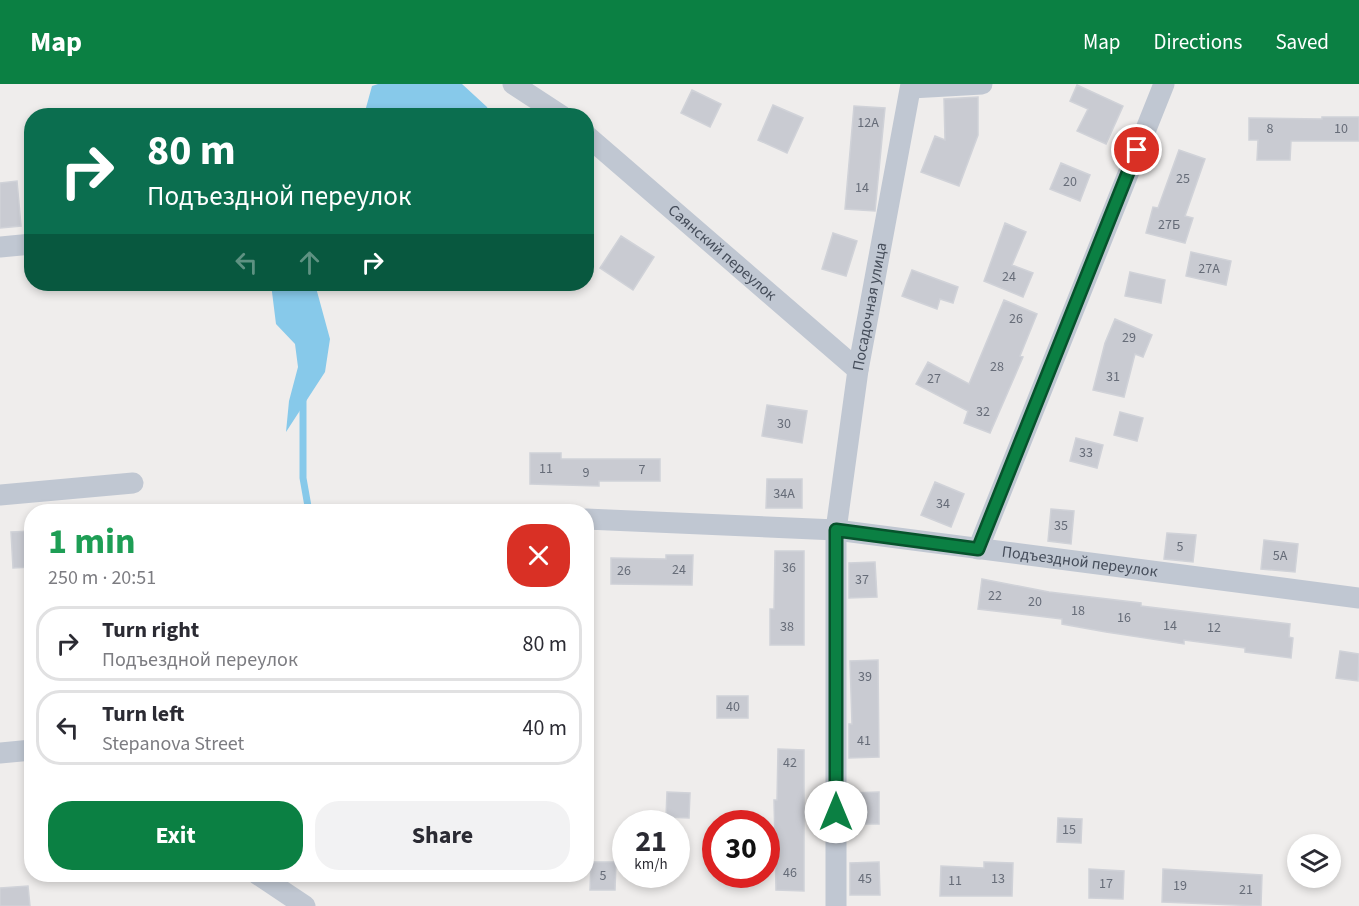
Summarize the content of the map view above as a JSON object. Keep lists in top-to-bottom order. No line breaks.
{"streets":{"street":["Саянский переулок","Посадочная улица","Подъездной переулок"]},"crossings":[["Саянский переулок","Посадочная улица"],["Посадочная улица","Подъездной переулок"]],"house_numbers":["12А","8","10","25","20","14","27Б","27А","24","26","29","28","31","27","32","30","33","11","7","9","34А","34","35","5","5А","36","24","26","37","22","20","18","16","14","38","12","39","40","41","42","15","46","5","45","13","11","17","19","21"],"page":{"header":"Map","nav":["Map","Directions","Saved"],"turn":["80 m","Подъездной переулок"],"heading":["1 min","250 m · 20:51"],"list":[{"name":"Turn right","note":"Подъездной переулок","value":"80 m"},{"name":"Turn left","note":"Stepanova Street","value":"40 m"}],"buttons":["Exit","Share"],"speed":"21 km/h","limit":"30"}}
